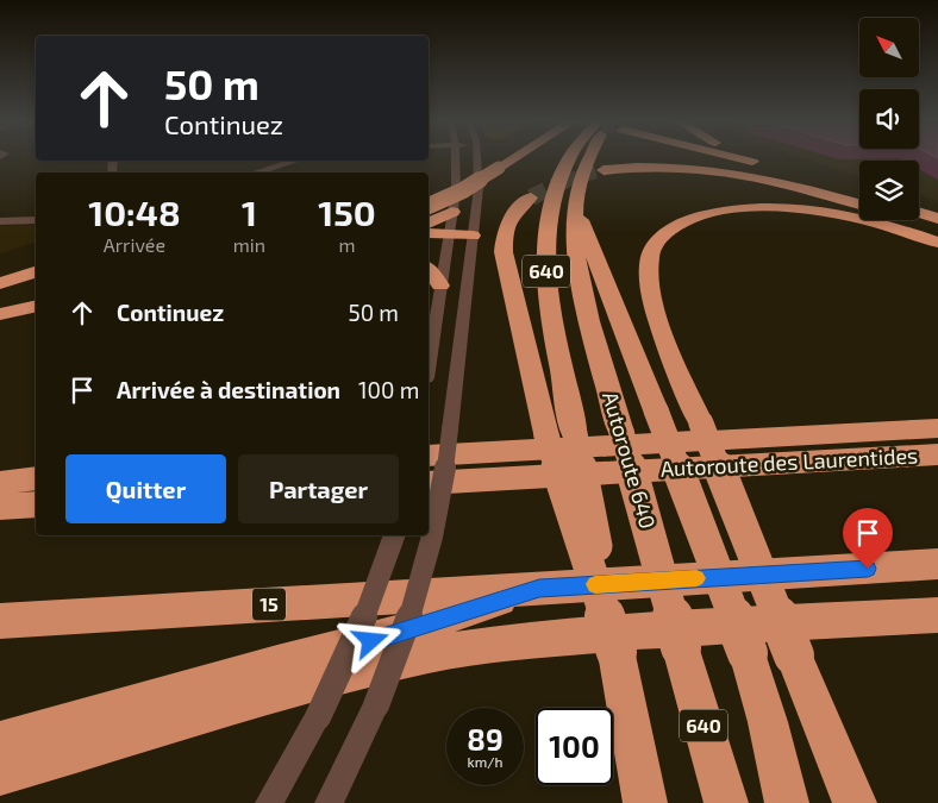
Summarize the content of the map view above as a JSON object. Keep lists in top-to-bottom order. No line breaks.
{"streets":{"highway":["640","Autoroute 640","Autoroute des Laurentides","15"]},"north":"top left","page":{"turn":["50 m","Continuez"],"eta":["10:48","Arrivée","1","min","150","m"],"list":[{"name":"Continuez","value":"50 m"},{"name":"Arrivée à destination","value":"100 m"}],"buttons":["Quitter","Partager"],"speed":"89 km/h","limit":"100"}}
